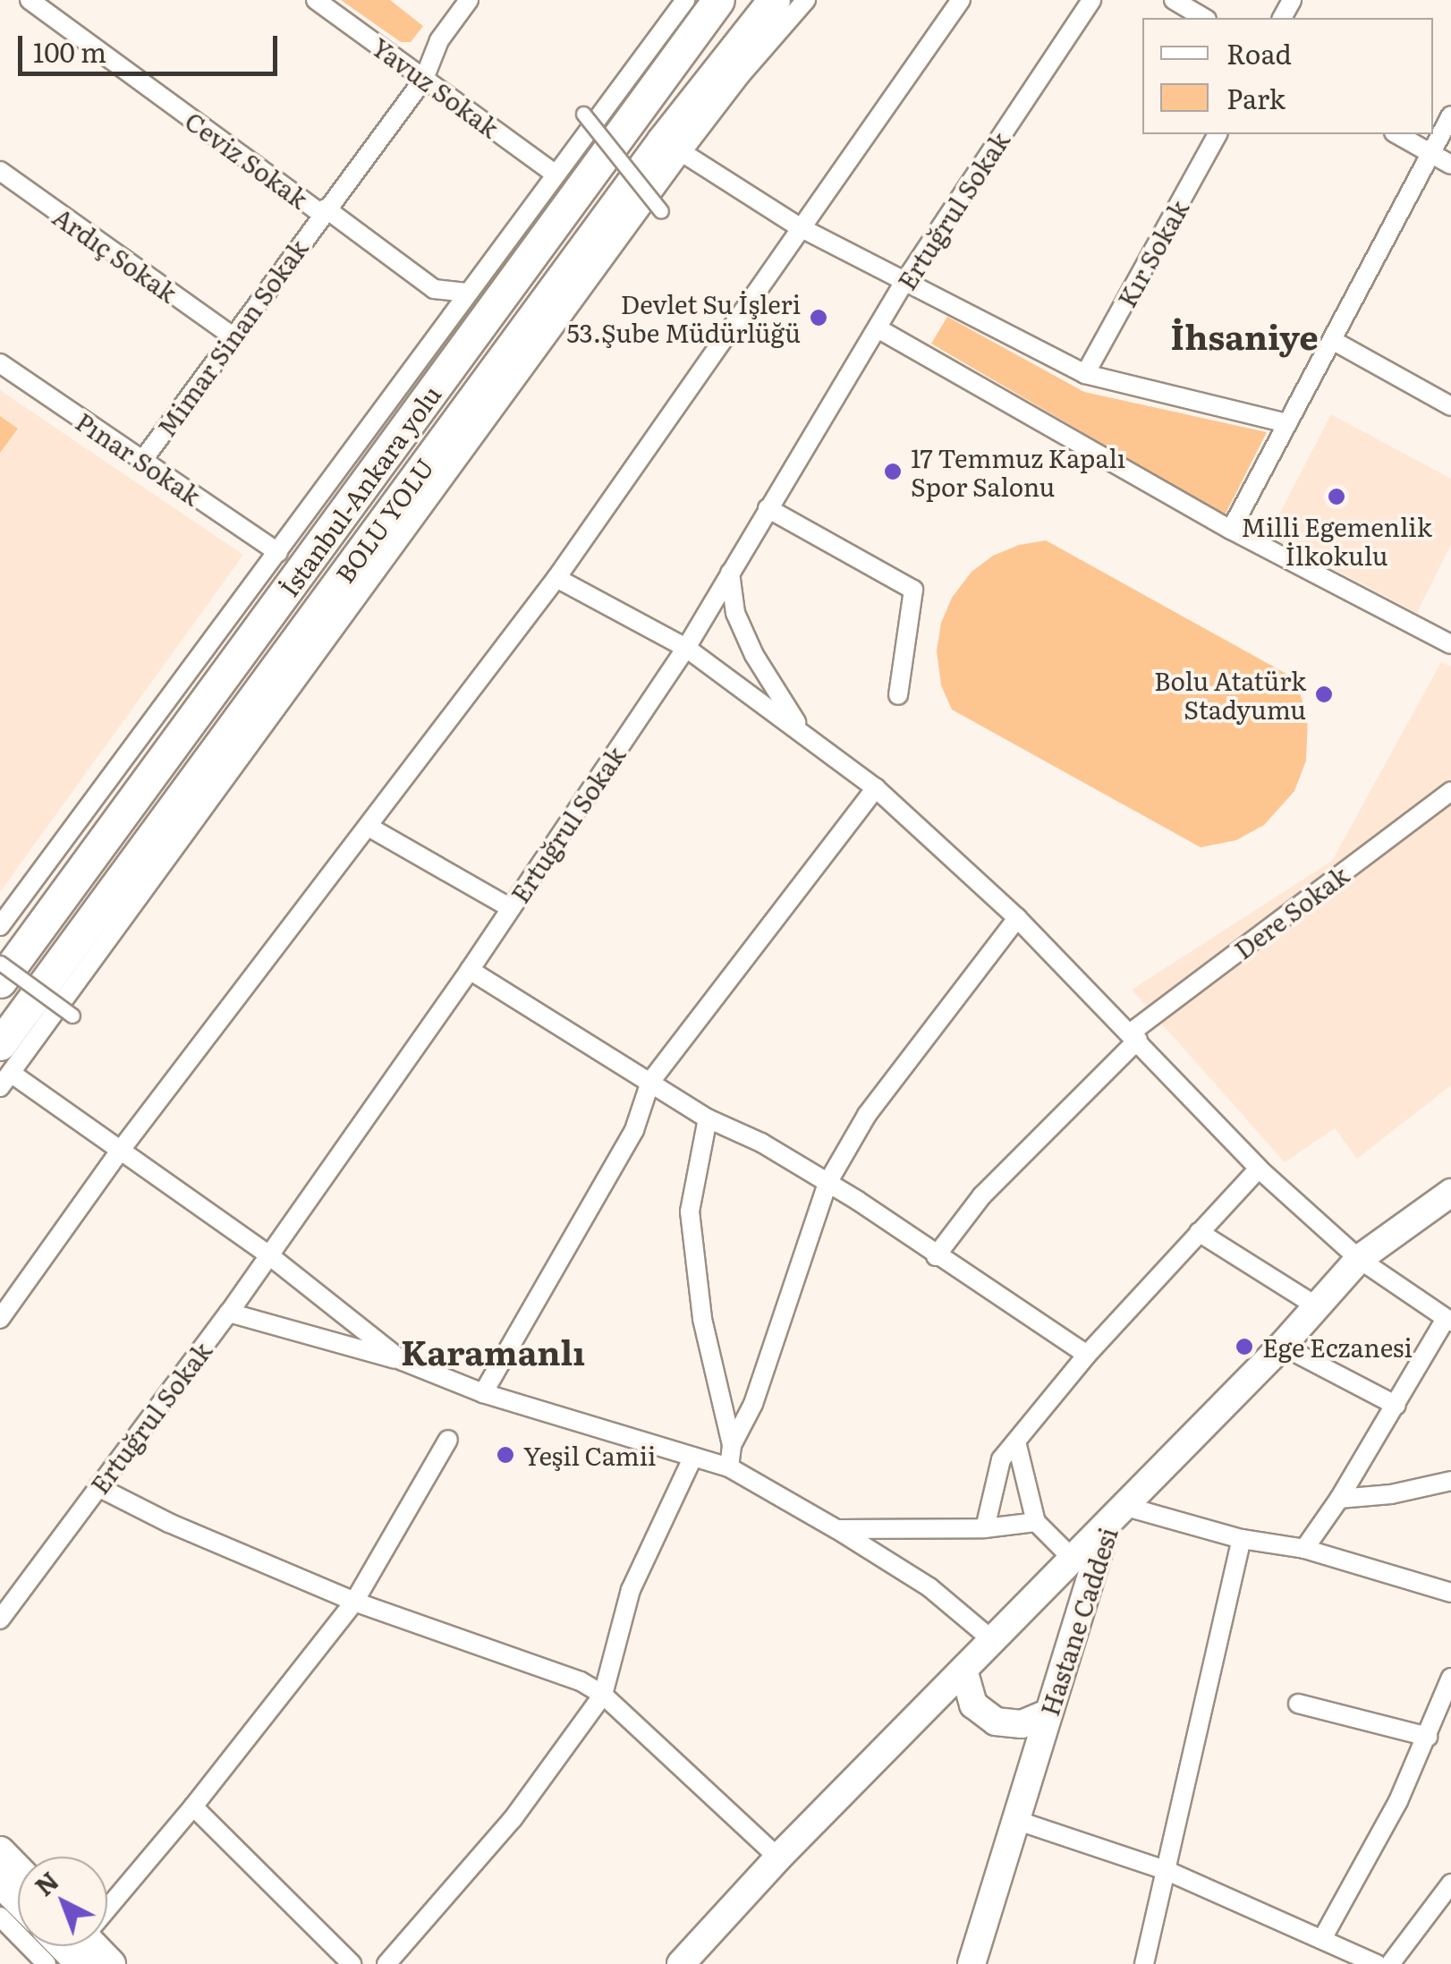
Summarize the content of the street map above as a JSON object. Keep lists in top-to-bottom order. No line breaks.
{"streets":{"highway":["İstanbul-Ankara yolu","BOLU YOLU"],"main road":["Hastane Caddesi"],"street":["Yavuz Sokak","Ceviz Sokak","Ertuğrul Sokak","Kır Sokak","Ardıç Sokak","Mimar Sinan Sokak","Pınar Sokak","Dere Sokak"]},"crossings":[["Yavuz Sokak","Mimar Sinan Sokak"],["Ceviz Sokak","Mimar Sinan Sokak"],["Ardıç Sokak","Mimar Sinan Sokak"],["Mimar Sinan Sokak","Pınar Sokak"]],"districts":["İhsaniye","Karamanlı"],"places":["Devlet Su İşleri 53.Şube Müdürlüğü","17 Temmuz Kapalı Spor Salonu","Milli Egemenlik İlkokulu","Bolu Atatürk Stadyumu","Ege Eczanesi","Yeşil Camii"],"legend":["Road","Park"],"scale_bar":"100 m","north":"top left"}
